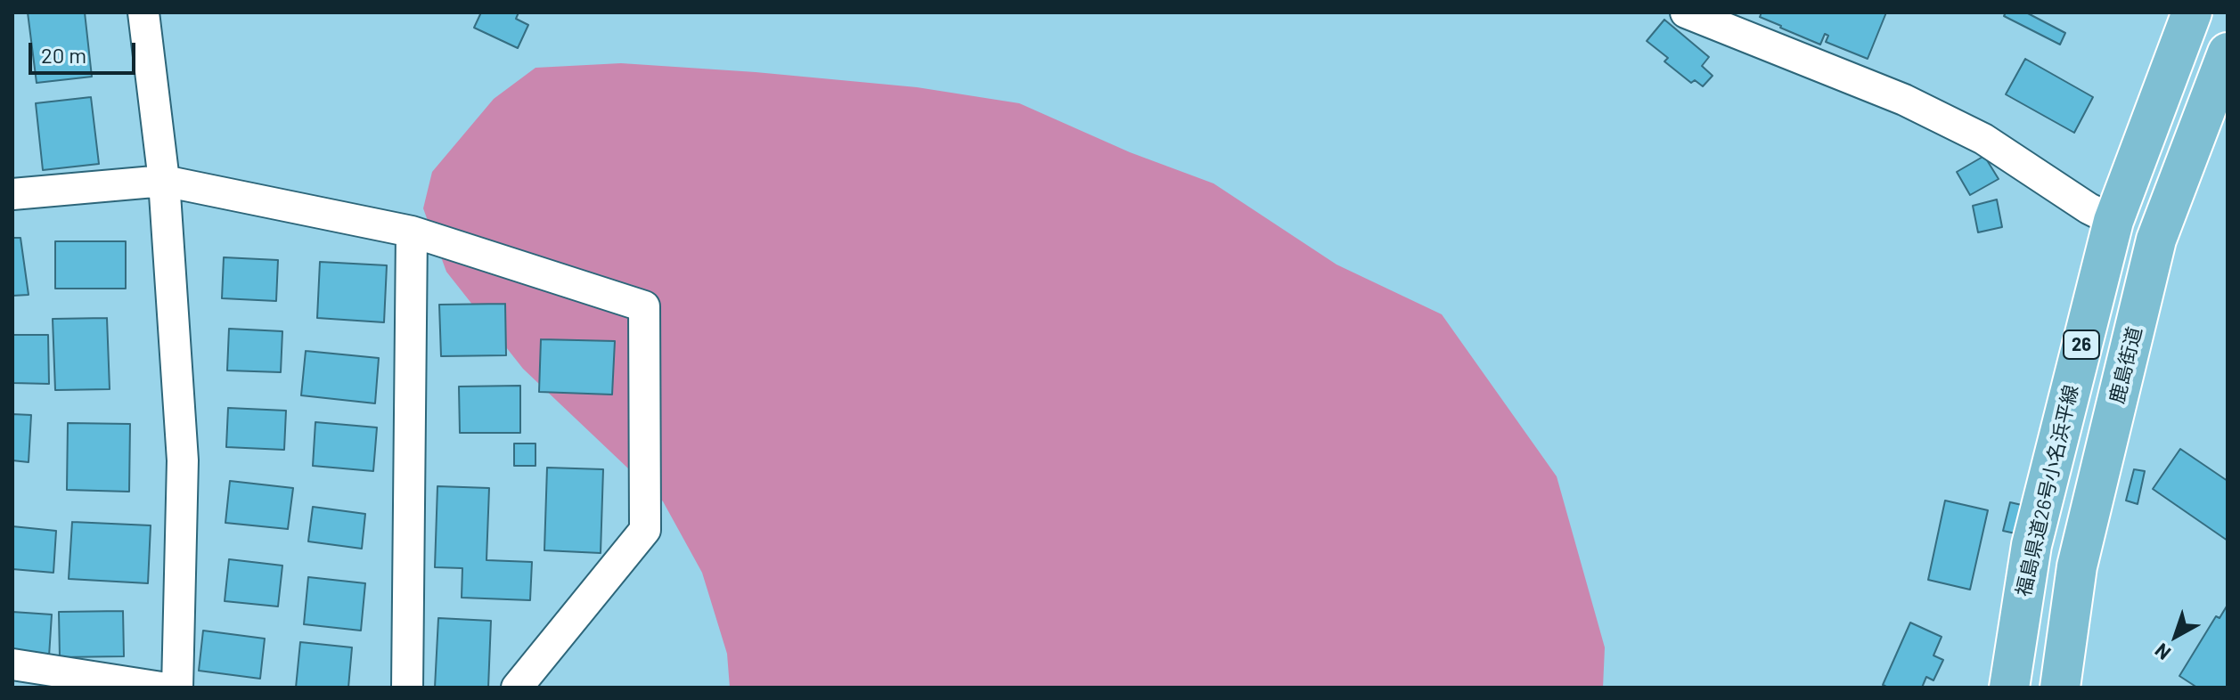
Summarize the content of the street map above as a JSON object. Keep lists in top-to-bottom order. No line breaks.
{"streets":{"main road":["26","鹿島街道","福島県道26号小名浜平線"]},"scale_bar":"20 m","north":"bottom left"}
